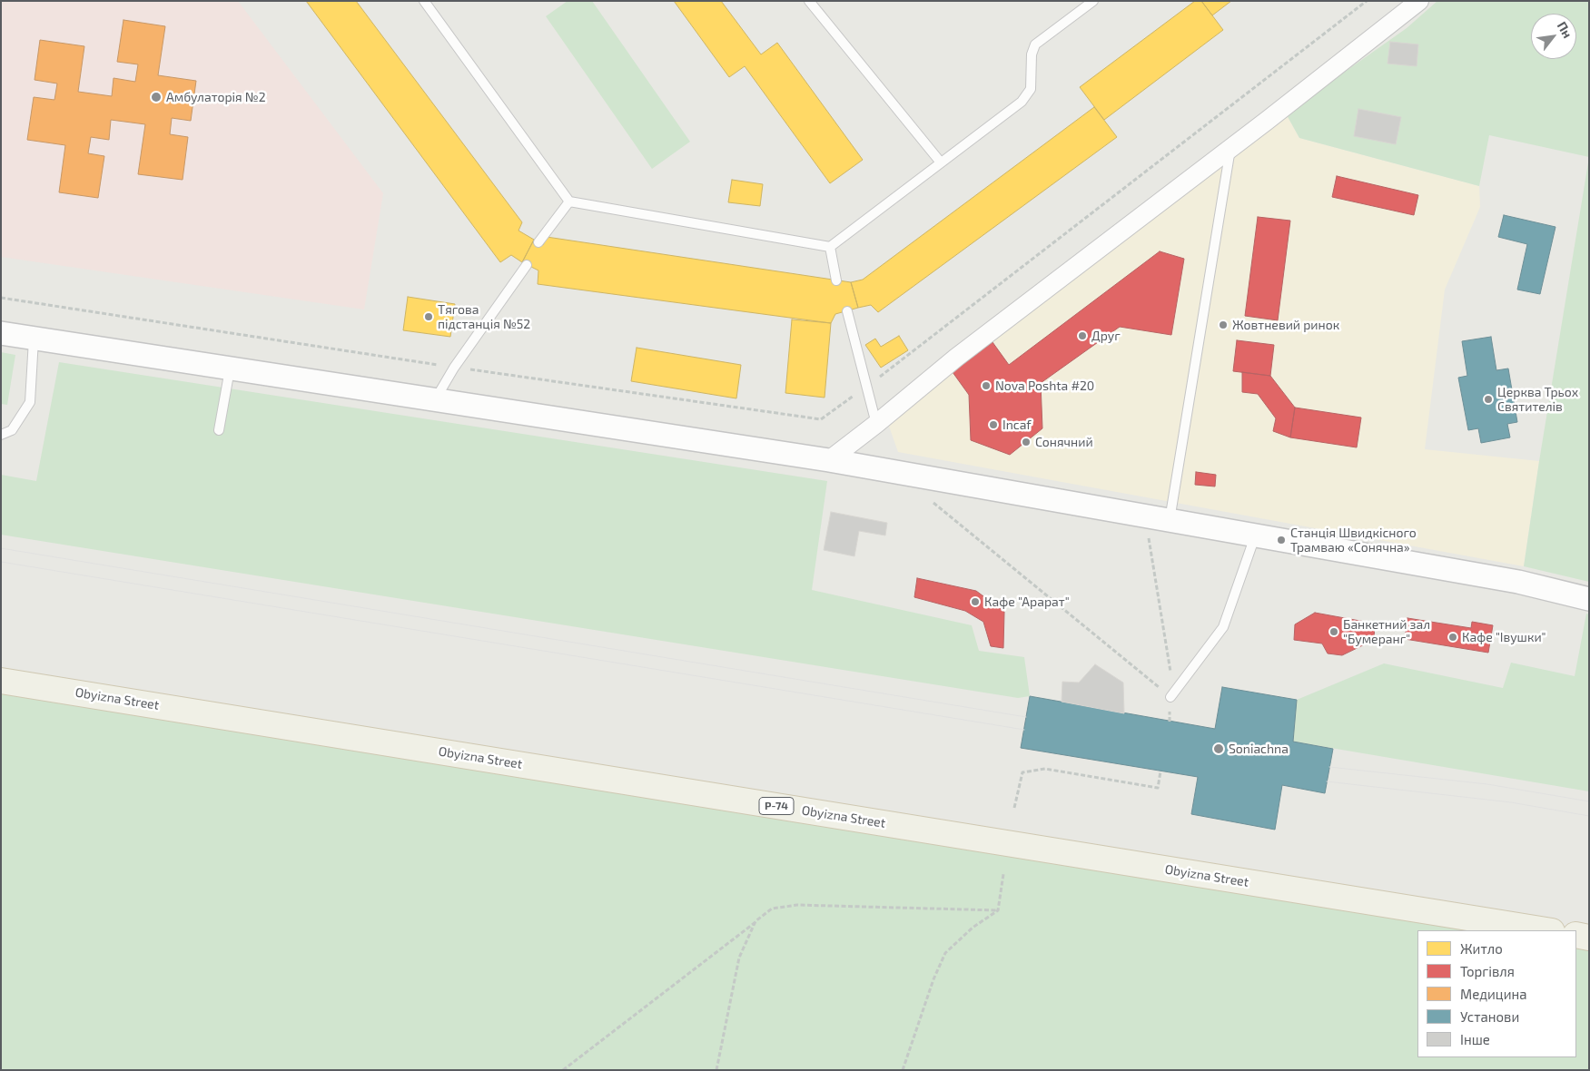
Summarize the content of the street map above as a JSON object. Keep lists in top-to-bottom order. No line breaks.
{"streets":{"main road":["Obyizna Street","Р-74"]},"places":["Амбулаторія №2","Тягова підстанція №52","Жовтневий ринок","Друг","Nova Poshta #20","Церква Трьох Святителів","Incaf","Сонячний","Станцiя Швидкiсного Трамваю «Сонячна»","Кафе \"Арарат\"","Банкетний зал \"Бумеранг\"","Кафе \"Івушки\"","Soniachna"],"legend":["Житло","Торгівля","Медицина","Установи","Інше"],"north":"top right"}
